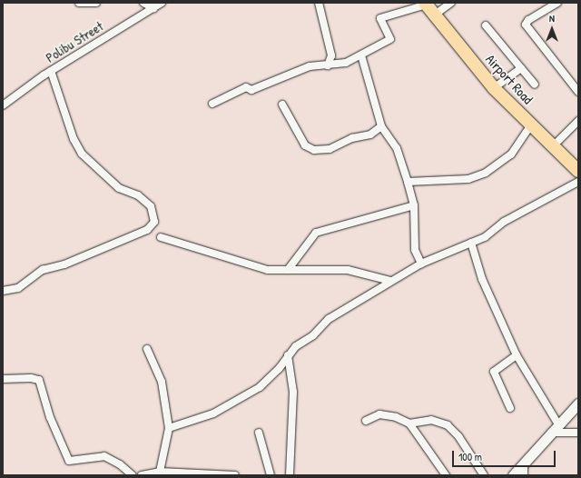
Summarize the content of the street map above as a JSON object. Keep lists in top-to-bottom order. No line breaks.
{"streets":{"highway":["Airport Road"],"street":["Polibu Street"]},"scale_bar":"100 m","north":"top"}
